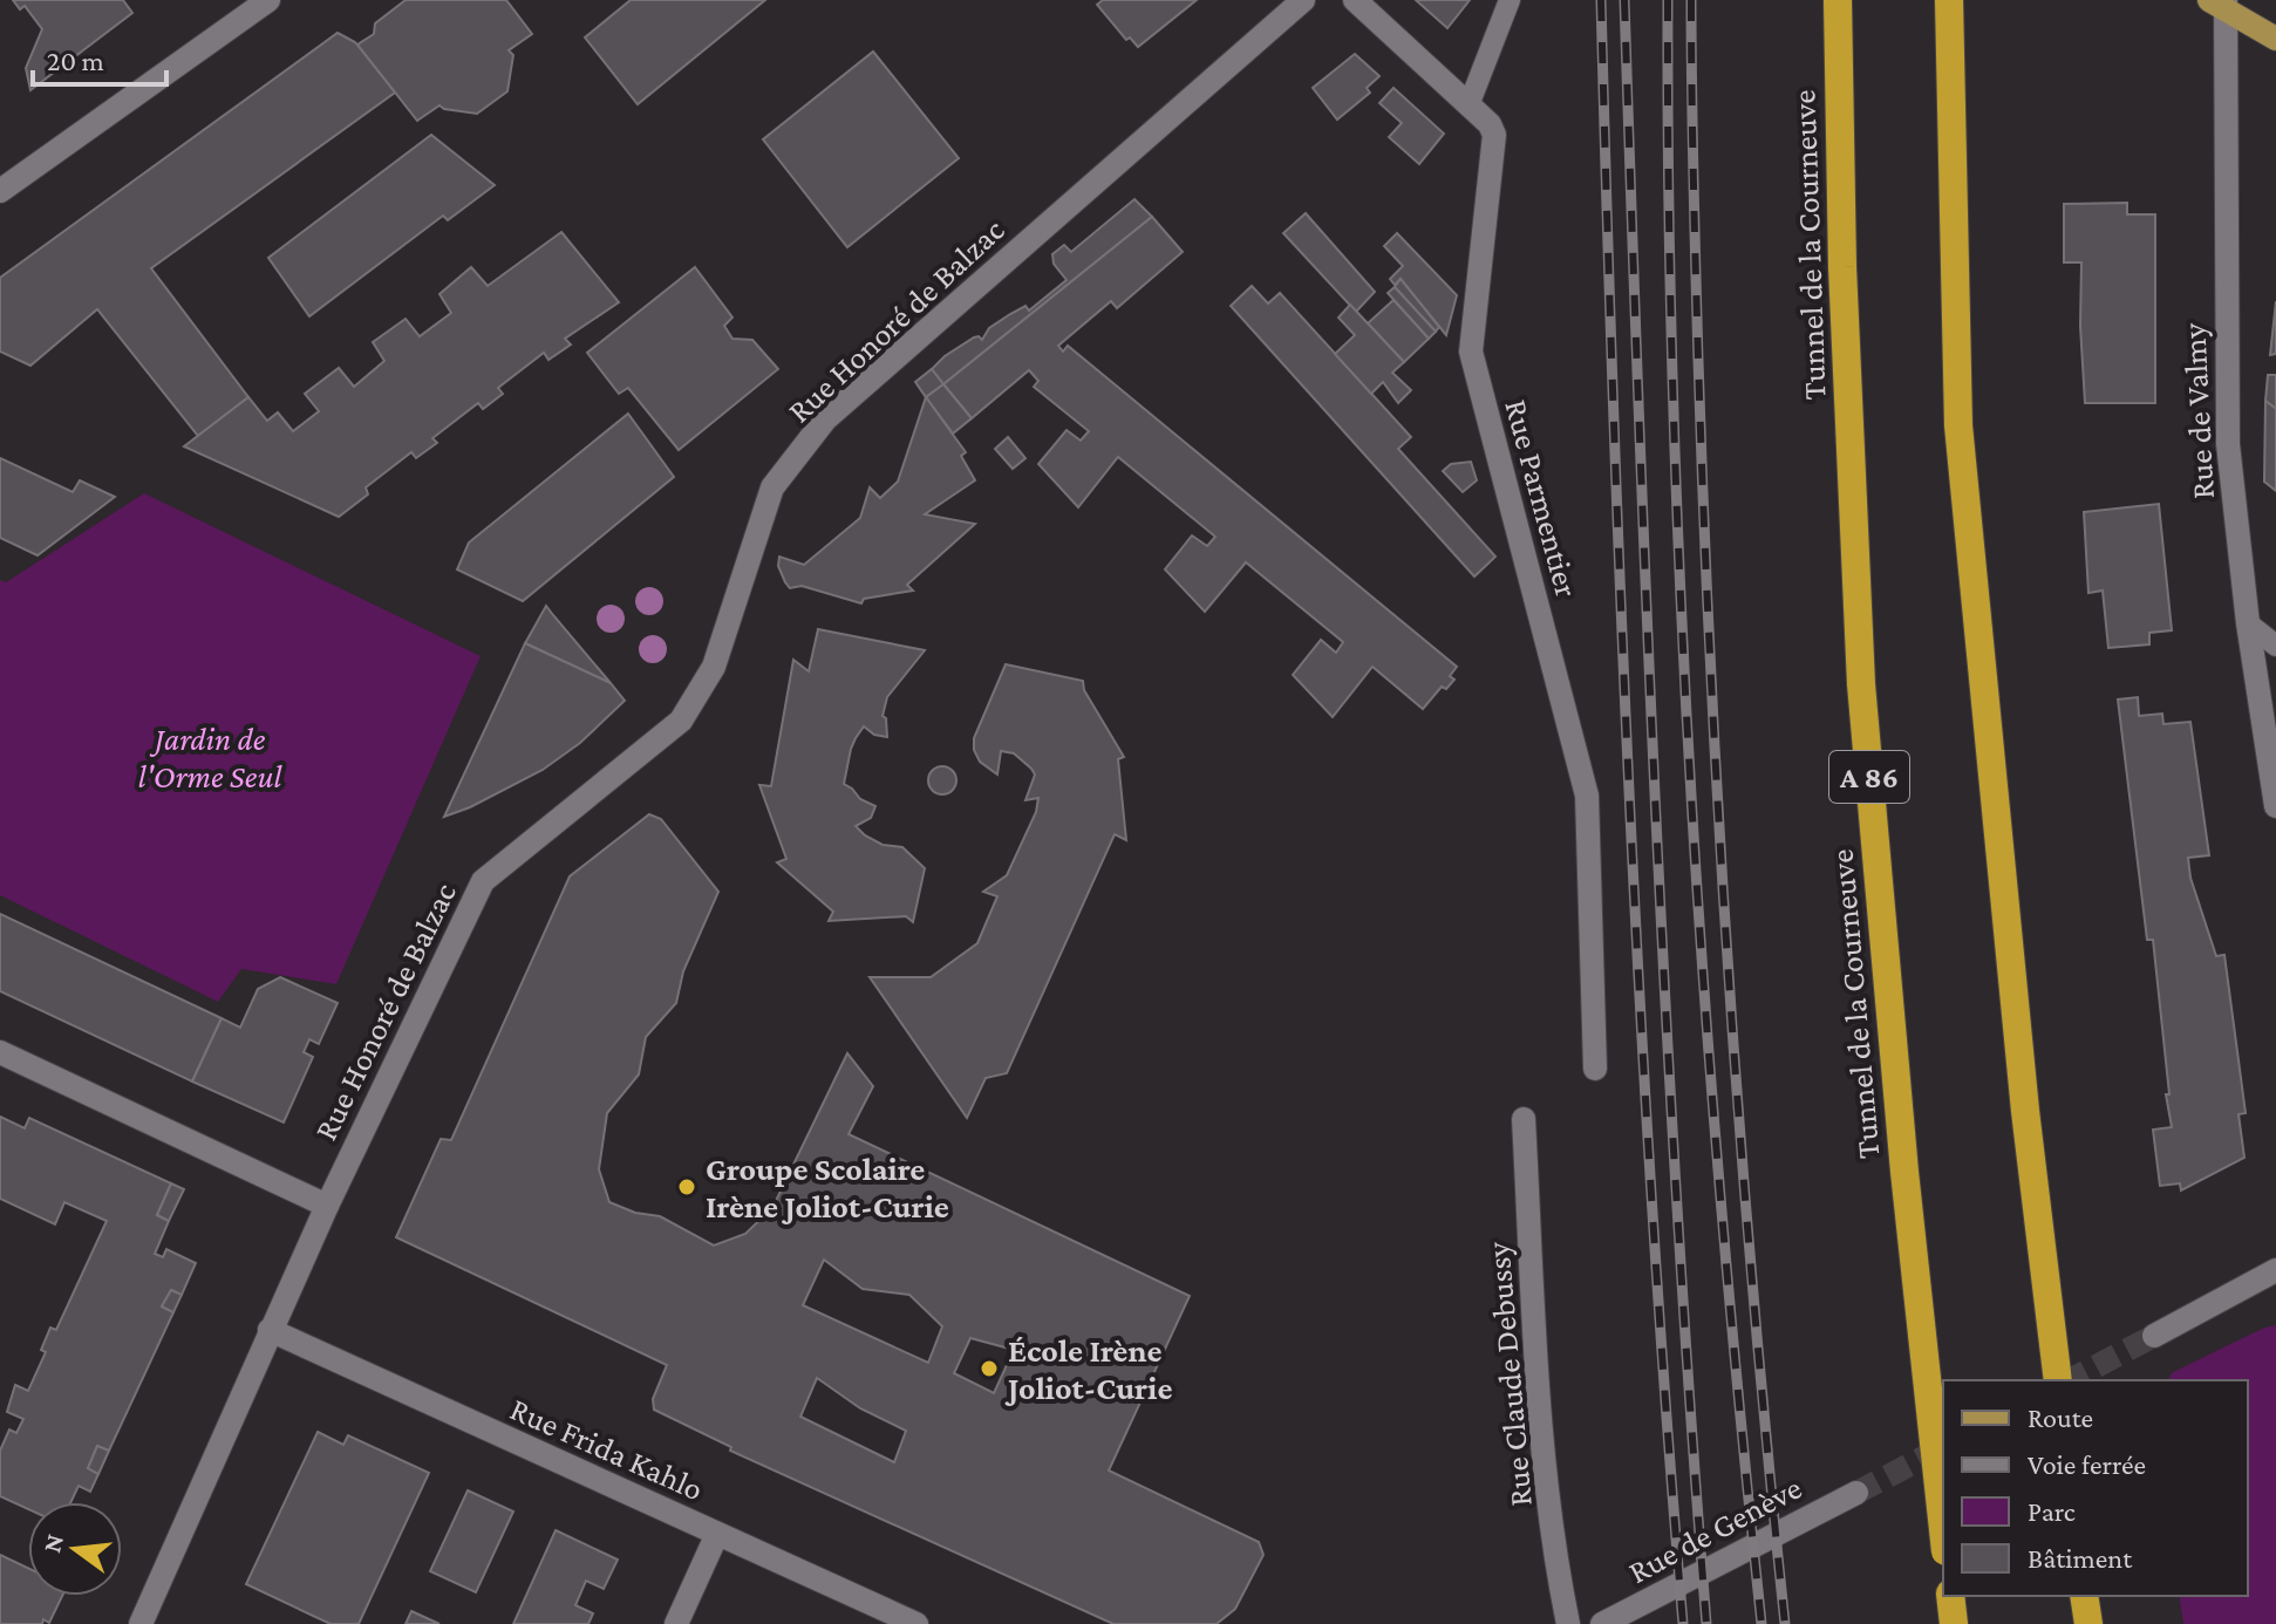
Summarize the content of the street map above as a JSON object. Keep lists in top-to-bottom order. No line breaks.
{"streets":{"highway":["Tunnel de la Courneuve","A 86"],"street":["Rue Honoré de Balzac","Rue de Valmy","Rue Parmentier","Rue Claude Debussy","Rue Frida Kahlo","Rue de Genève"]},"crossings":[["Rue Honoré de Balzac","Rue Frida Kahlo"]],"parks":["Jardin de l'Orme Seul"],"places":["Groupe Scolaire Irène Joliot-Curie","École Irène Joliot-Curie"],"legend":["Route","Voie ferrée","Parc","Bâtiment"],"scale_bar":"20 m","north":"left"}
